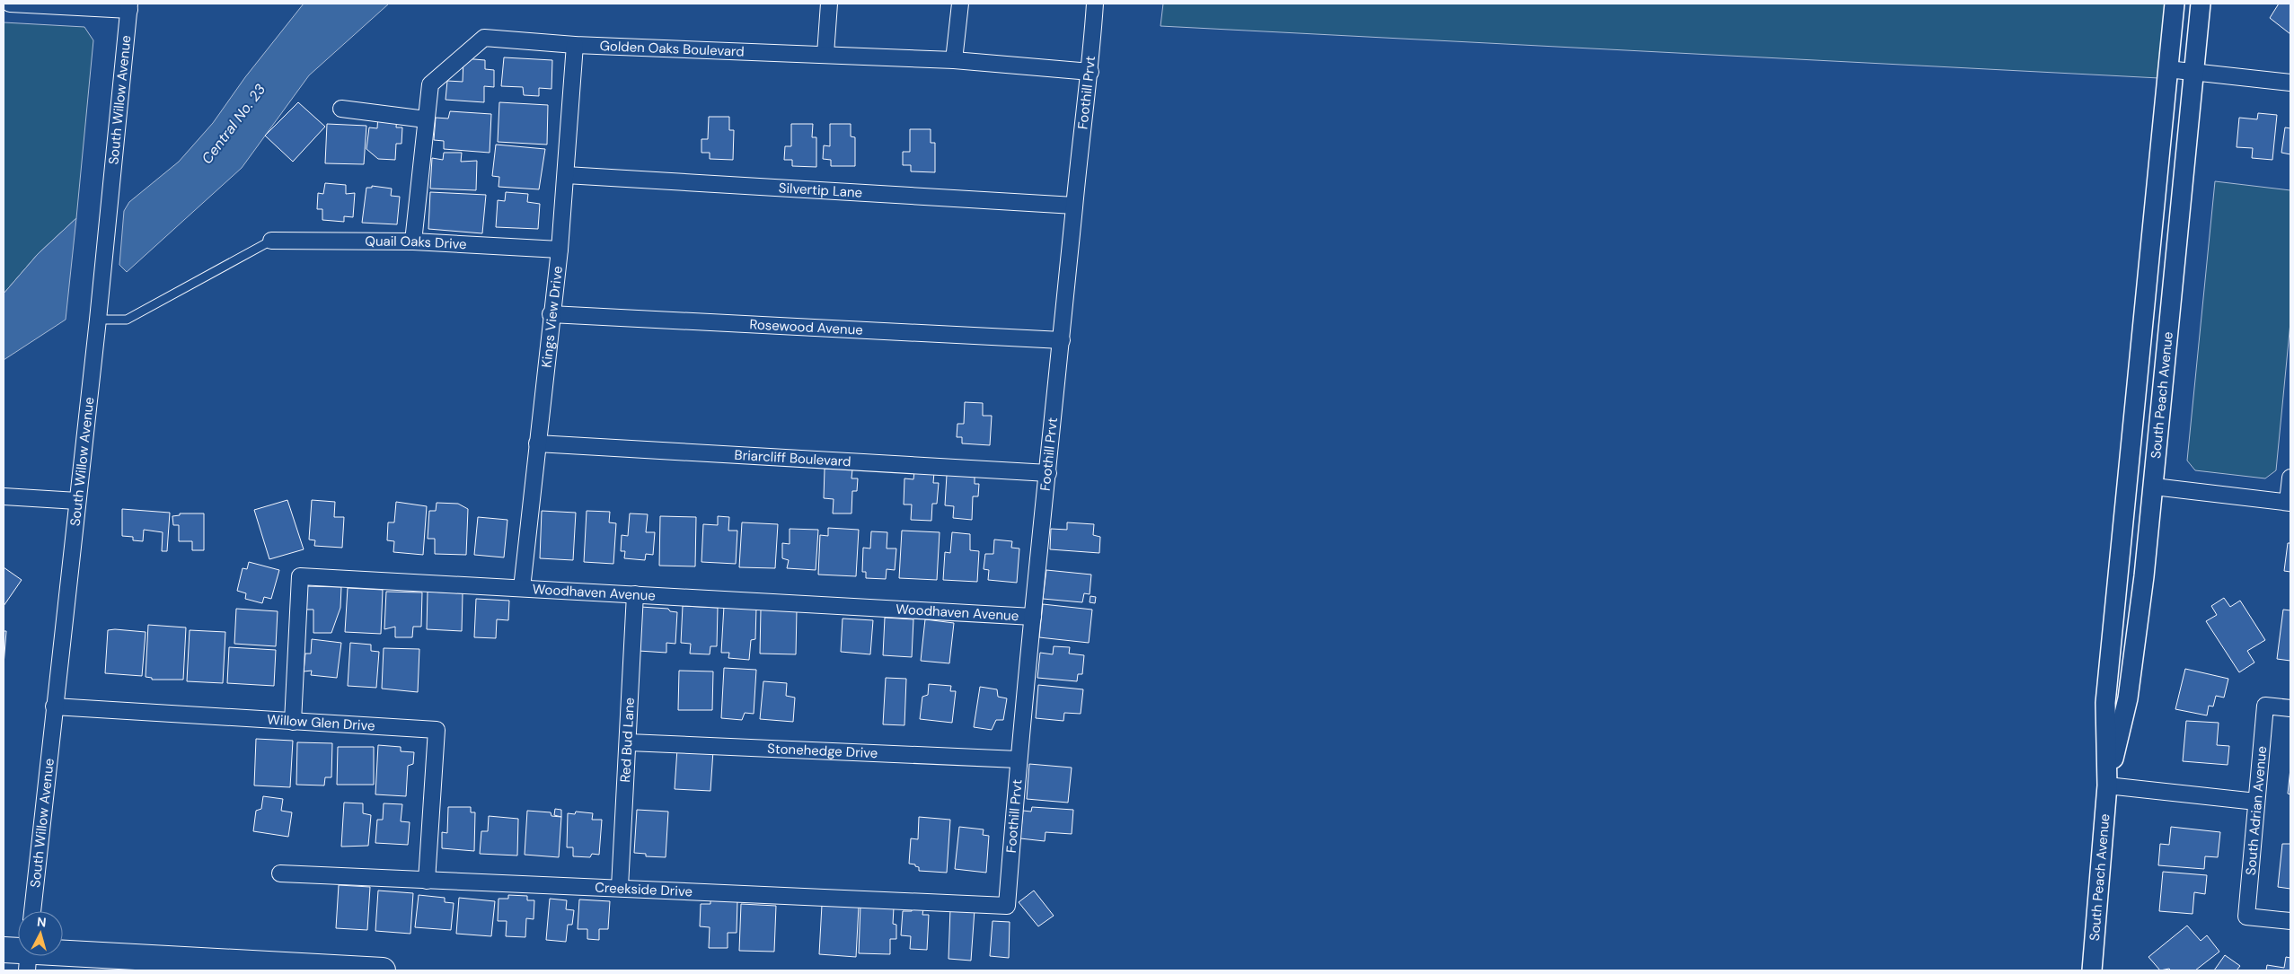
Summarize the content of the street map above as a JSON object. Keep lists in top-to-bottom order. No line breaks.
{"streets":{"street":["Golden Oaks Boulevard","Foothill Prvt","South Willow Avenue","Silvertip Lane","Quail Oaks Drive","Kings View Drive","Rosewood Avenue","South Peach Avenue","Briarcliff Boulevard","Woodhaven Avenue","Willow Glen Drive","Red Bud Lane","Stonehedge Drive","South Adrian Avenue","Creekside Drive"]},"crossings":[["Golden Oaks Boulevard","Foothill Prvt"],["Golden Oaks Boulevard","Quail Oaks Drive"],["Golden Oaks Boulevard","Kings View Drive"],["Foothill Prvt","Silvertip Lane"],["Foothill Prvt","Rosewood Avenue"],["Foothill Prvt","Briarcliff Boulevard"],["Foothill Prvt","Woodhaven Avenue"],["Foothill Prvt","Stonehedge Drive"],["Foothill Prvt","Creekside Drive"],["South Willow Avenue","Willow Glen Drive"],["Silvertip Lane","Kings View Drive"],["Quail Oaks Drive","Kings View Drive"],["Kings View Drive","Rosewood Avenue"],["Kings View Drive","Briarcliff Boulevard"],["Kings View Drive","Woodhaven Avenue"],["Woodhaven Avenue","Willow Glen Drive"],["Woodhaven Avenue","Red Bud Lane"],["Willow Glen Drive","Creekside Drive"],["Red Bud Lane","Stonehedge Drive"],["Red Bud Lane","Creekside Drive"]],"water":["Central No. 23"],"north":"top"}
